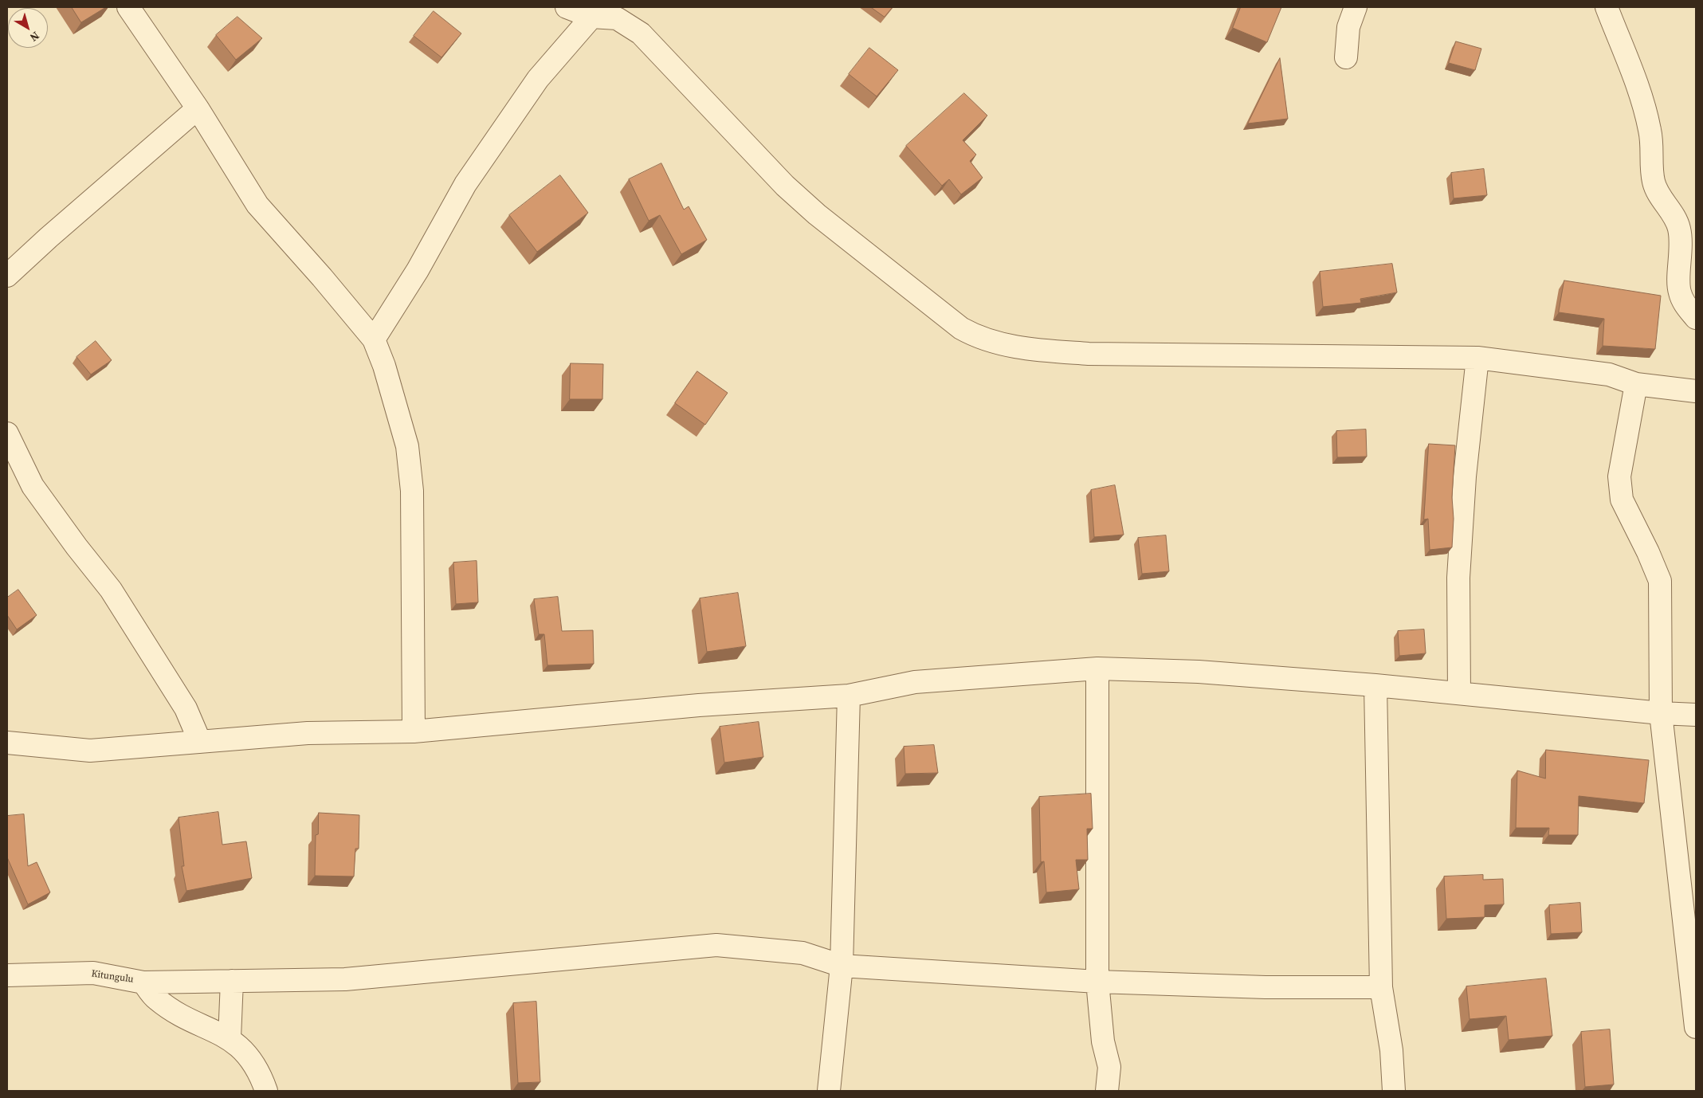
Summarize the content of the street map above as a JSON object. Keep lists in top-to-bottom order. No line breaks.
{"streets":{"street":["Kitungulu"]},"north":"bottom right"}
